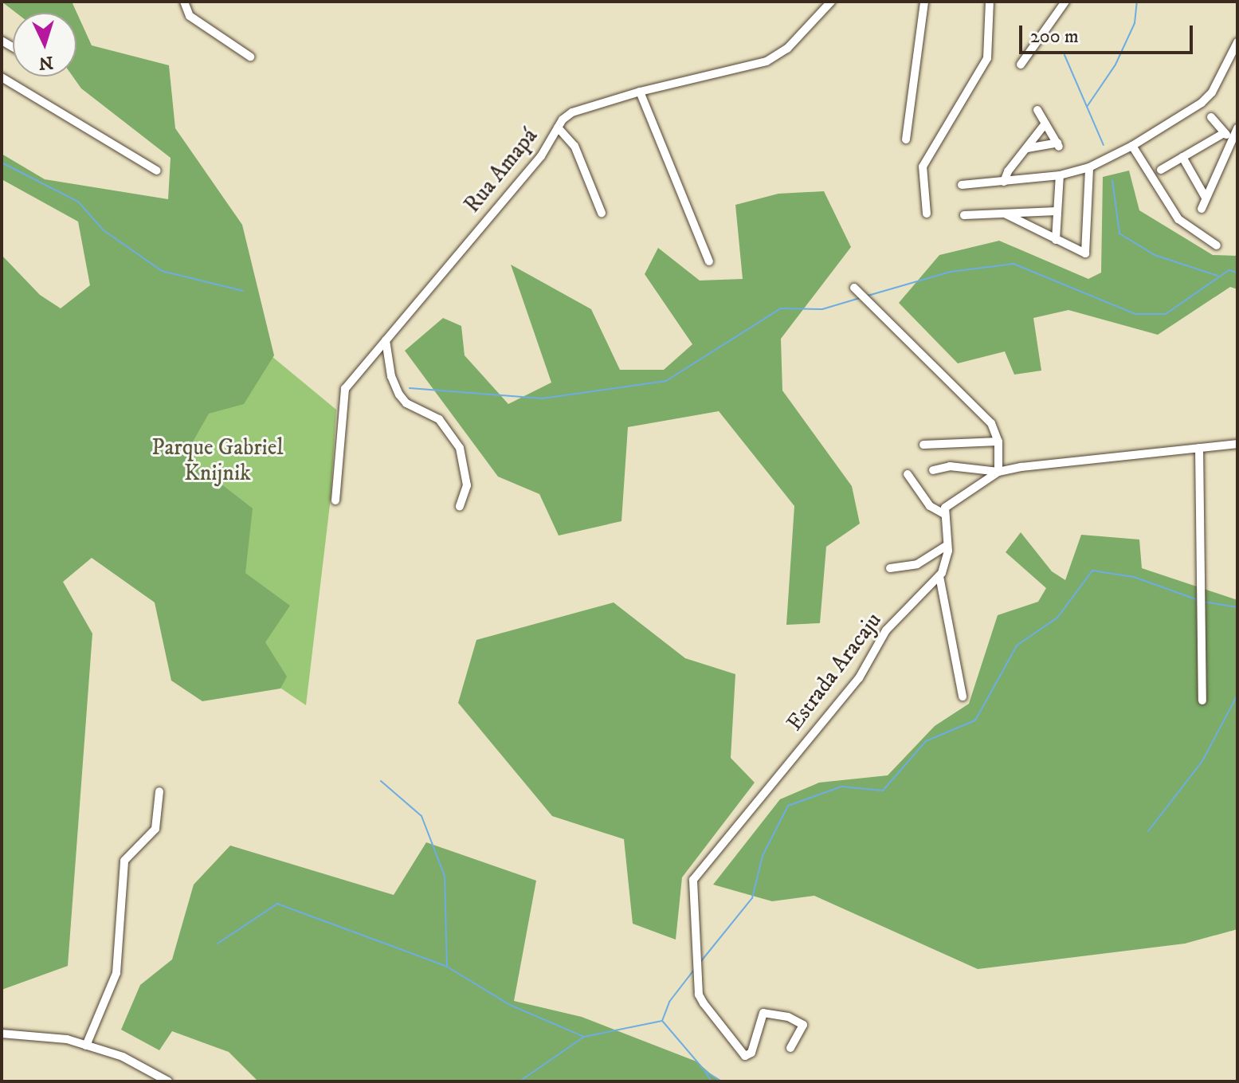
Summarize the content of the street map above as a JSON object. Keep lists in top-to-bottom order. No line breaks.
{"streets":{"street":["Rua Amapá","Estrada Aracaju"]},"parks":["Parque Gabriel Knijnik"],"scale_bar":"200 m","north":"bottom"}
